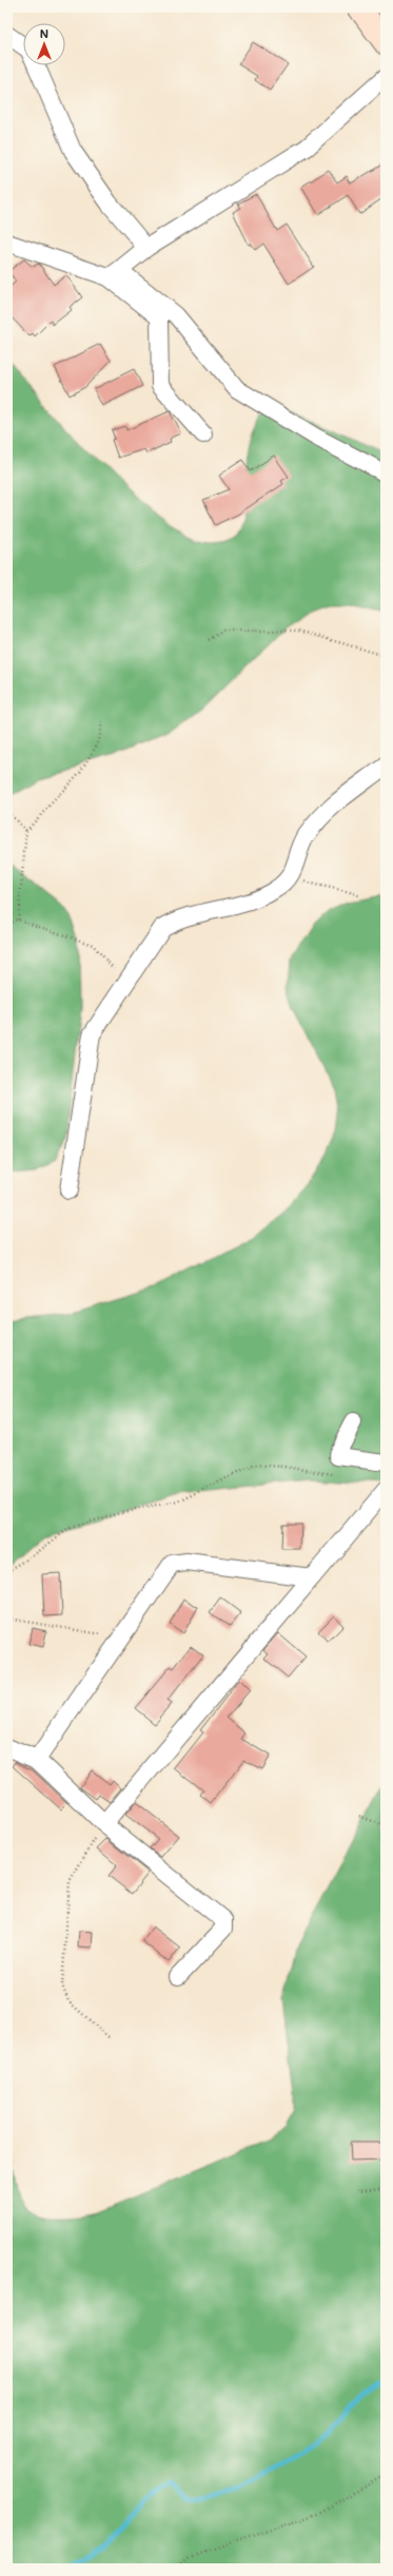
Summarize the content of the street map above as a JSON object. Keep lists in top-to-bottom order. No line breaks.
{"north":"top"}
